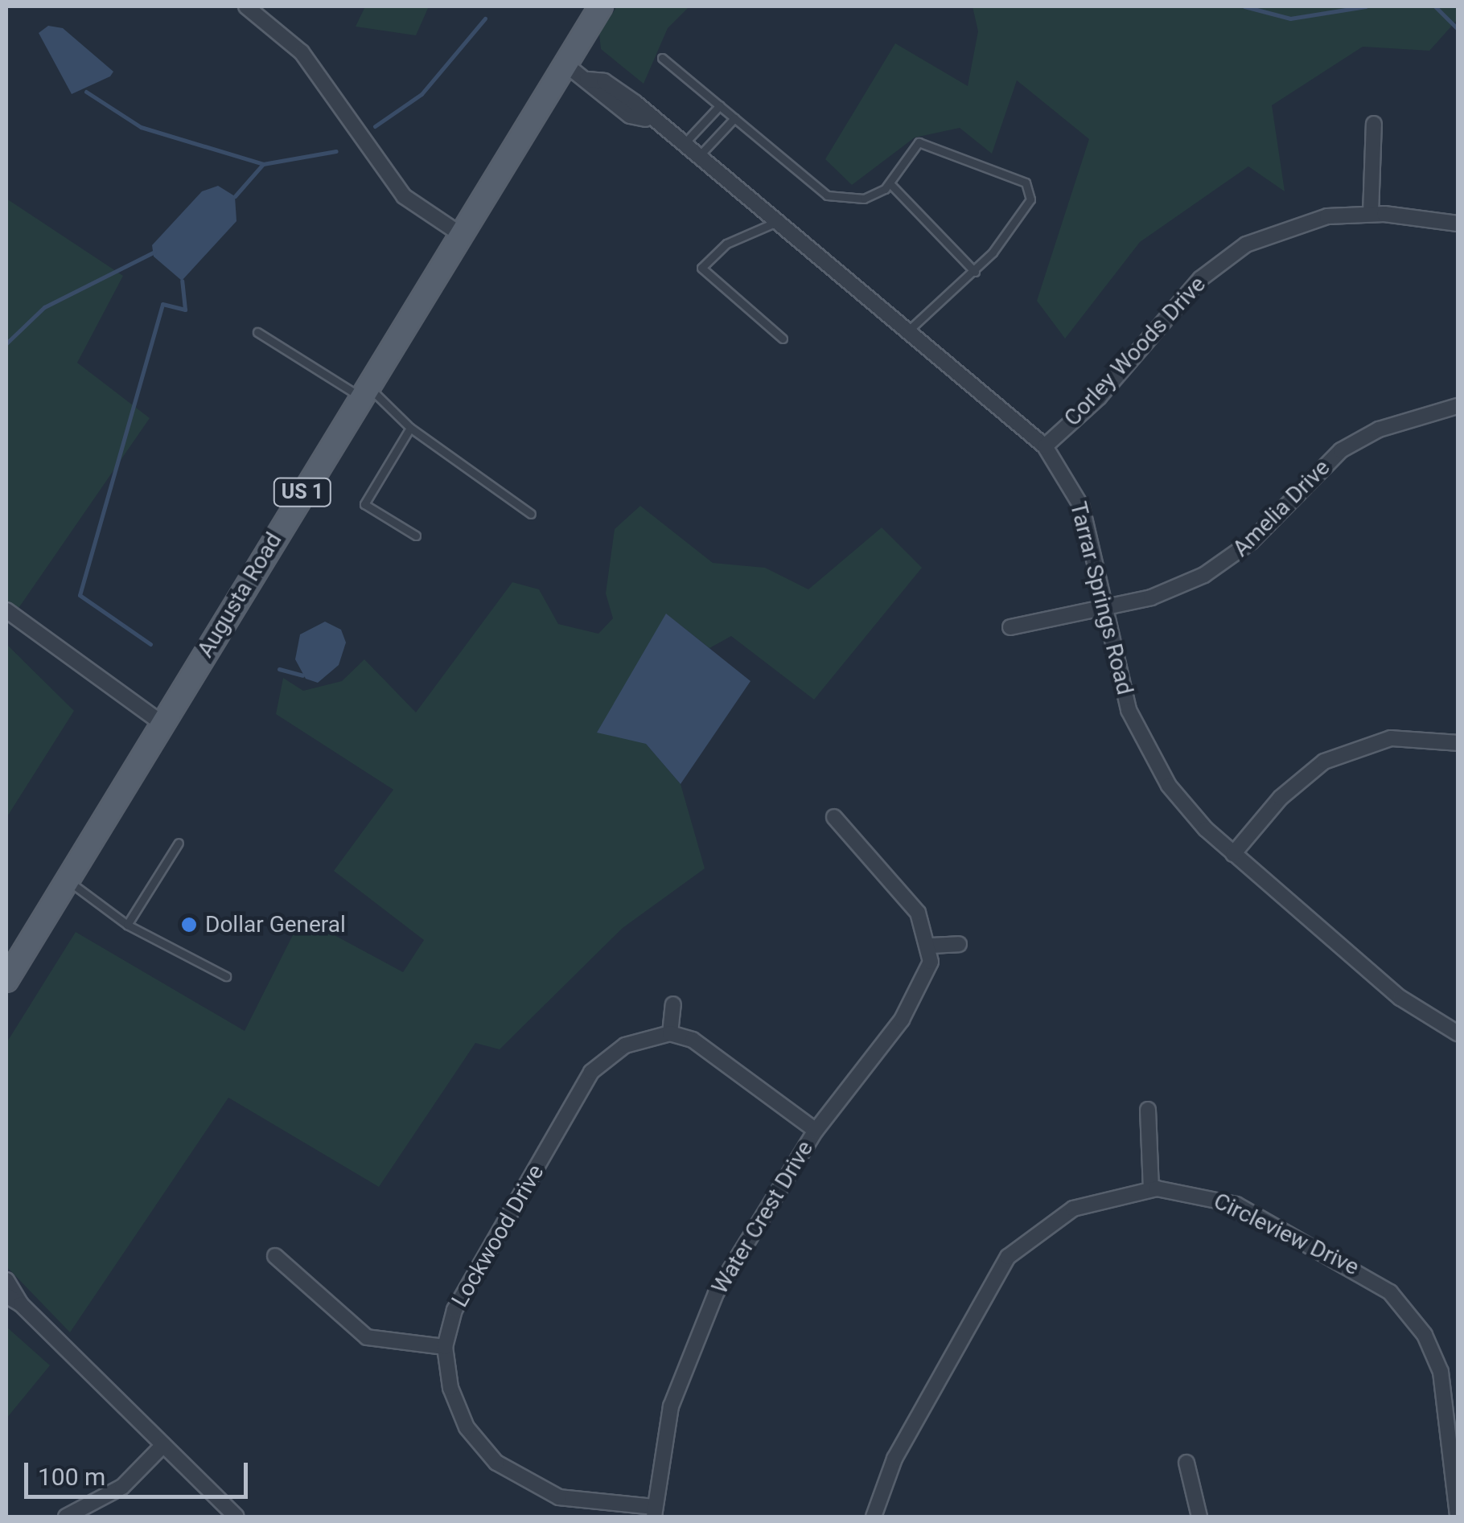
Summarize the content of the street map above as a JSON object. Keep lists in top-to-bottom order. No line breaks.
{"streets":{"main road":["US 1","Augusta Road"],"street":["Corley Woods Drive","Amelia Drive","Tarrar Springs Road","Water Crest Drive","Circleview Drive","Lockwood Drive"]},"crossings":[["Corley Woods Drive","Tarrar Springs Road"],["Amelia Drive","Tarrar Springs Road"],["Augusta Road","Tarrar Springs Road"]],"places":["Dollar General"],"scale_bar":"100 m"}
